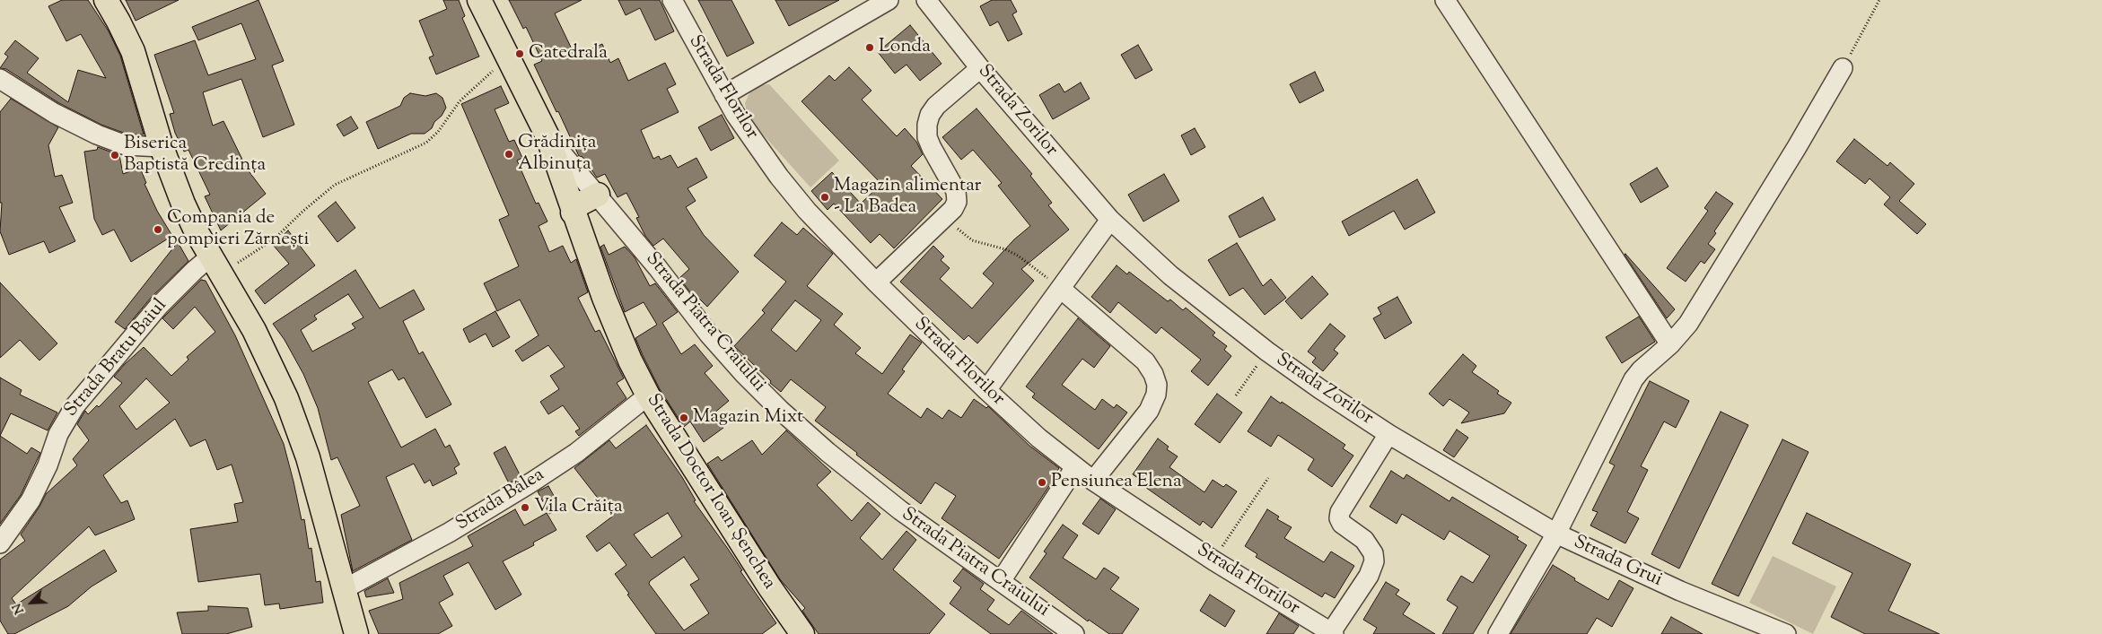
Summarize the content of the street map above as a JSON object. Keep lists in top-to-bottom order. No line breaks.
{"streets":{"main road":["Strada Doctor Ioan Șenchea"],"street":["Strada Florilor","Strada Zorilor","Strada Piatra Craiului","Strada Bratu Baiul","Strada Bâlea","Strada Grui"]},"crossings":[["Strada Zorilor","Strada Grui"],["Strada Piatra Craiului","Strada Doctor Ioan Șenchea"],["Strada Doctor Ioan Șenchea","Strada Bâlea"]],"places":["Londa","Catedrala","Grădinița Albinuța","Biserica Baptistă Credința","Magazin alimentar - La Badea","Compania de pompieri Zărnești","Magazin Mixt","Pensiunea Elena","Vila Crăița"],"north":"bottom left"}
